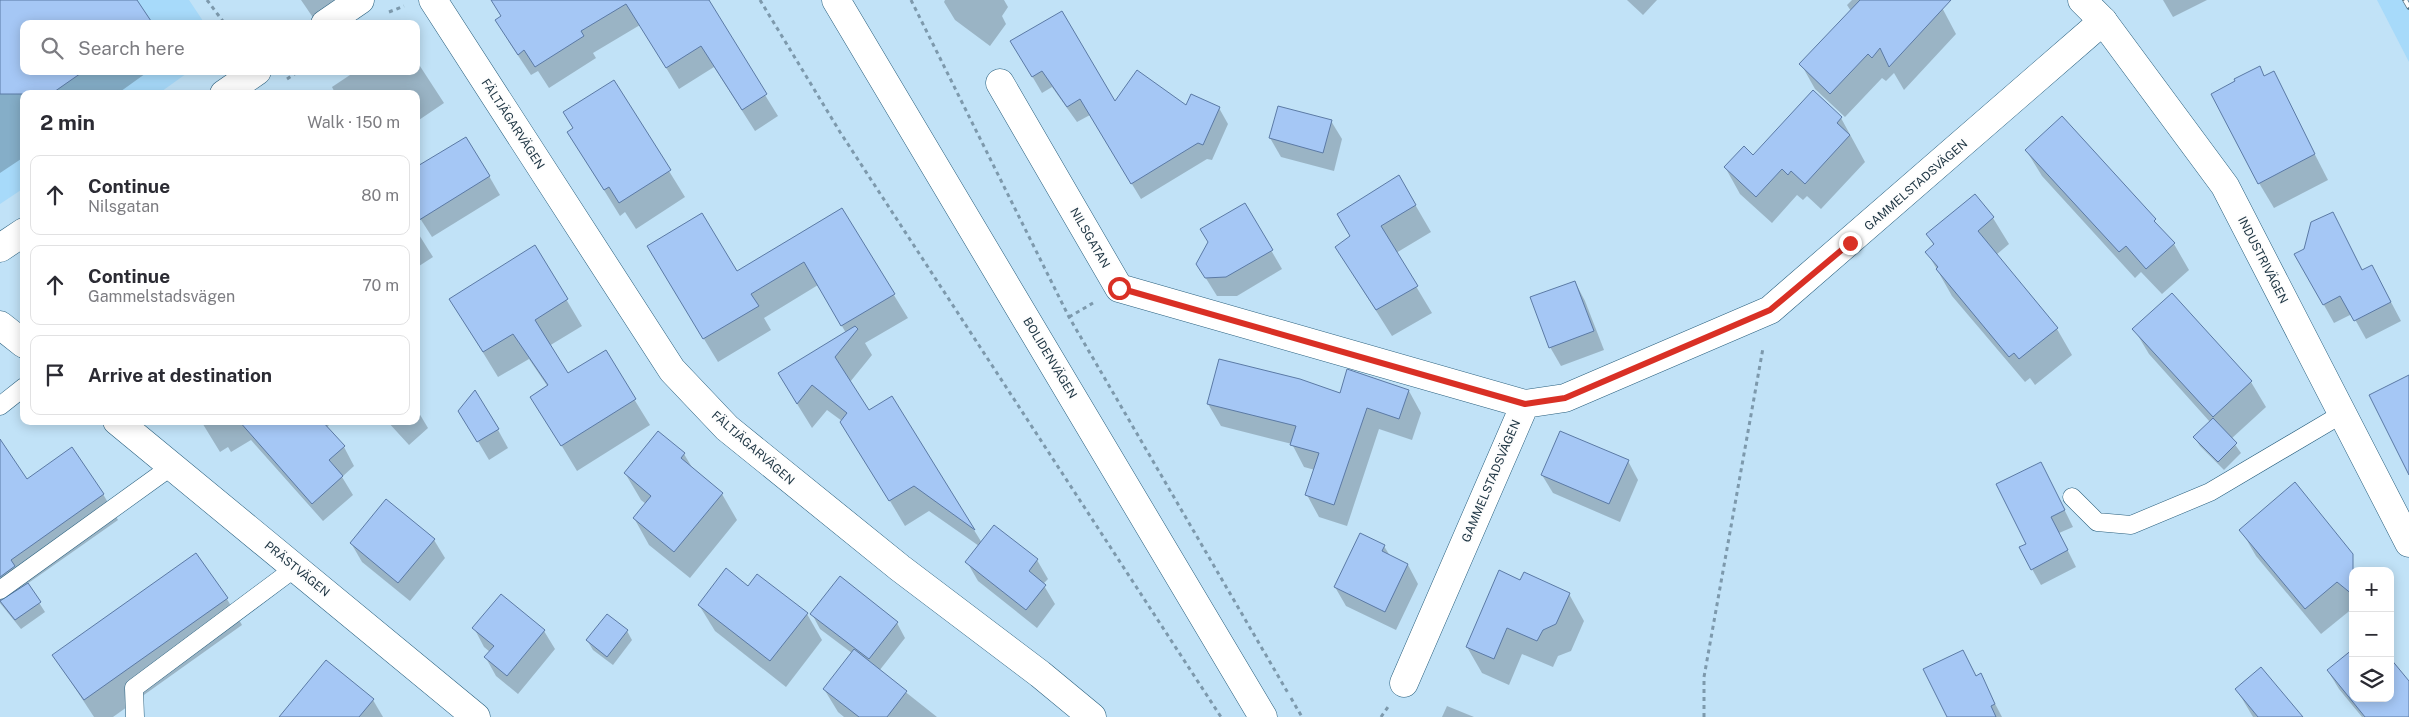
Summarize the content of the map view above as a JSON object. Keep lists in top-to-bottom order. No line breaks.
{"streets":{"street":["FÄLTJÄGARVÄGEN","GAMMELSTADSVÄGEN","NILSGATAN","INDUSTRIVÄGEN","BOLIDENVÄGEN","PRÄSTVÄGEN"]},"crossings":[["GAMMELSTADSVÄGEN","NILSGATAN"],["GAMMELSTADSVÄGEN","INDUSTRIVÄGEN"]],"page":{"search":"Search here","heading":["2 min","Walk · 150 m"],"list":[["Continue","Nilsgatan","80 m"],["Continue","Gammelstadsvägen","70 m"],"Arrive at destination"],"map_buttons":["+","−"]}}
